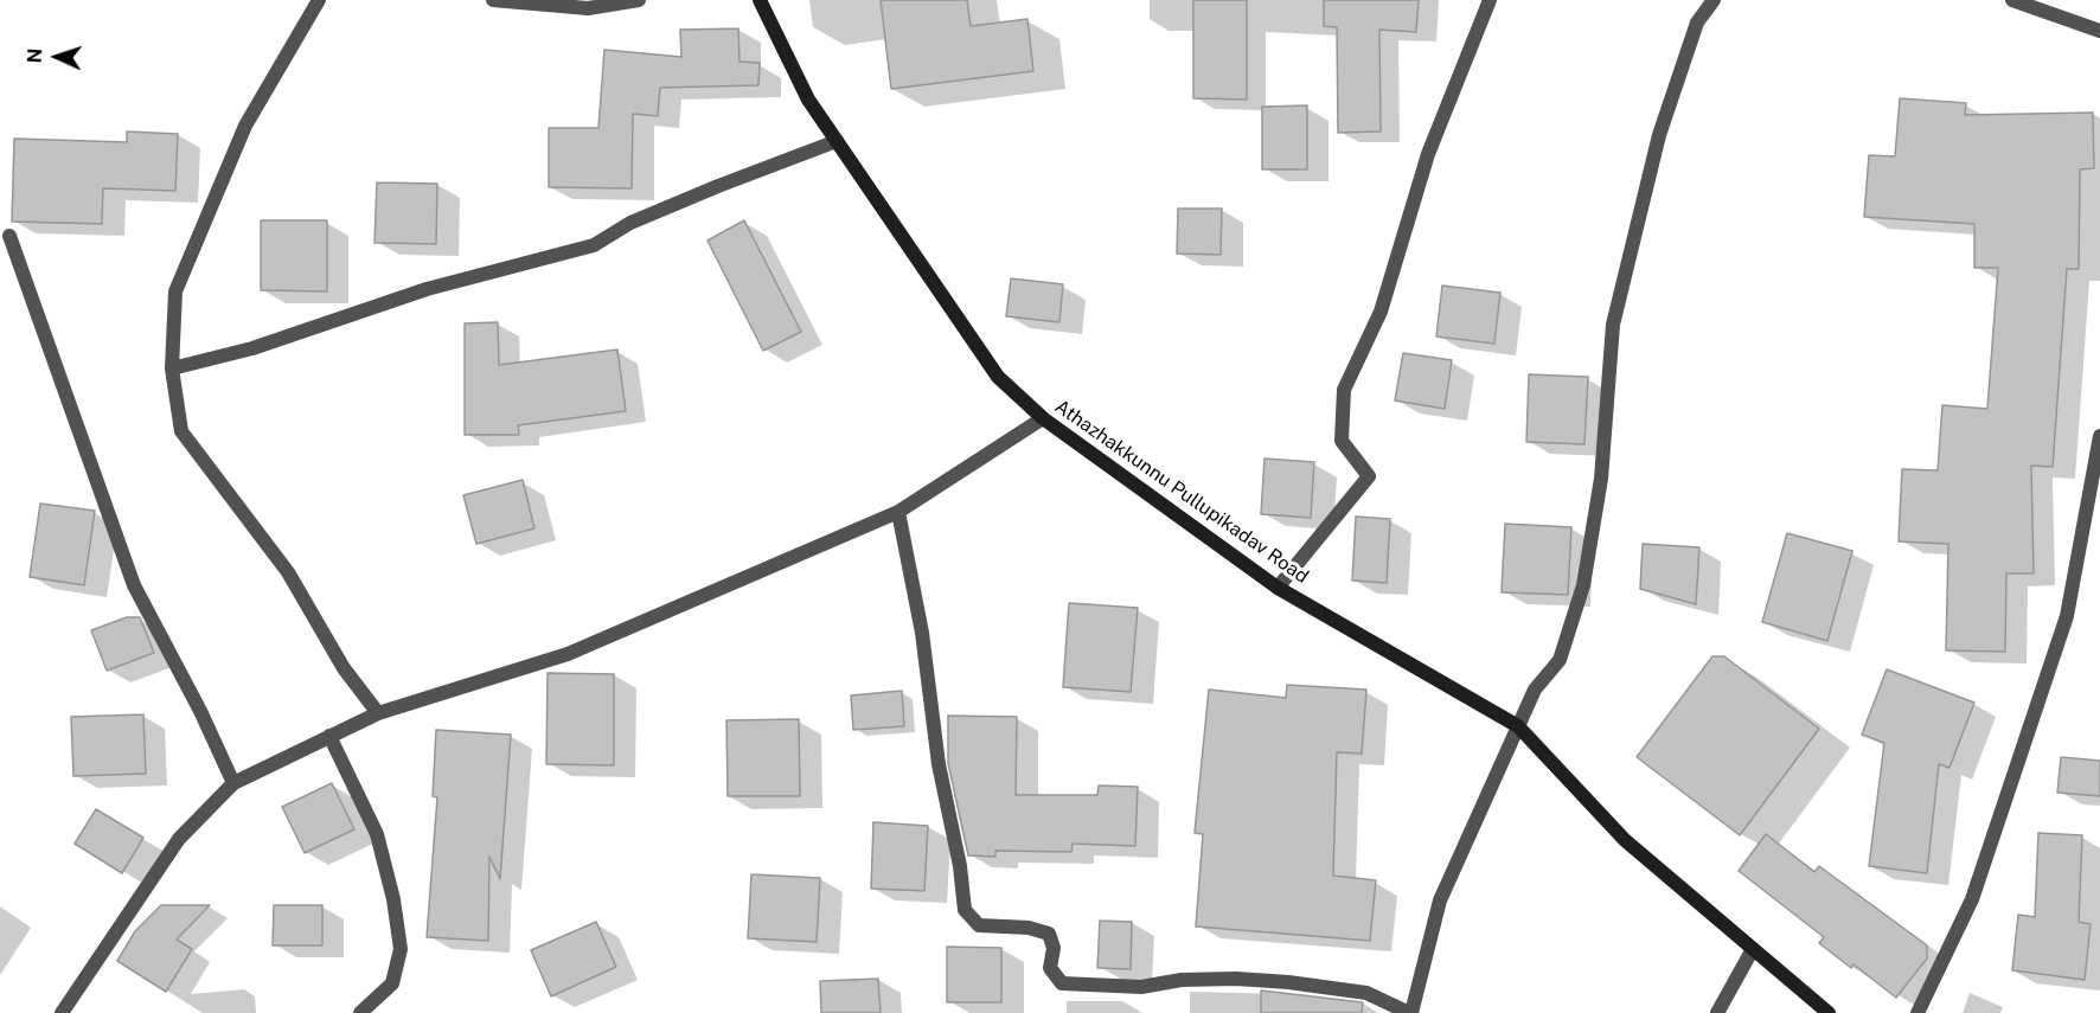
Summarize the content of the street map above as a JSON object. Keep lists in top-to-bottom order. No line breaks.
{"streets":{"main road":["Athazhakkunnu Pullupikadav Road"]},"north":"left"}
